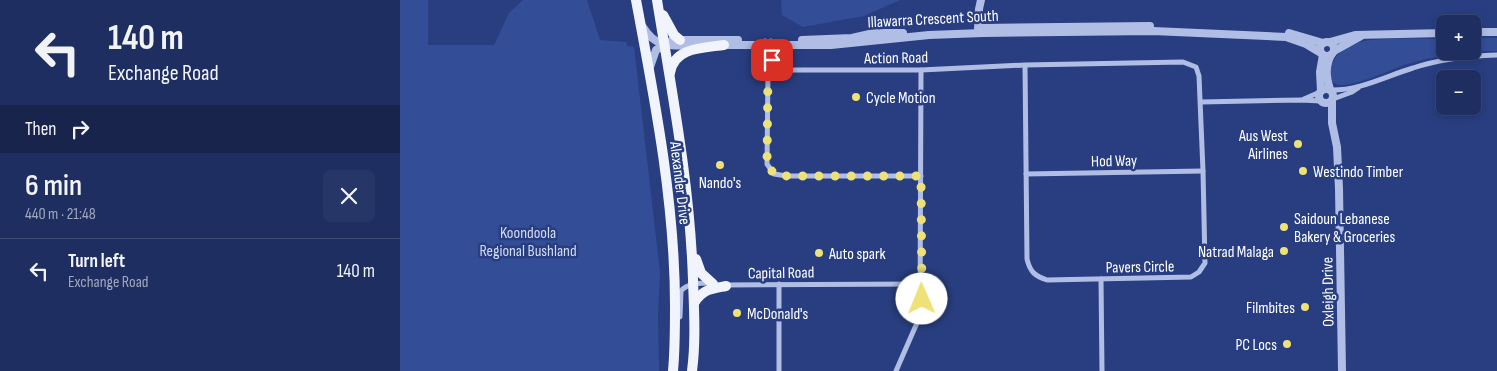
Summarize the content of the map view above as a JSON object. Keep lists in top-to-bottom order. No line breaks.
{"streets":{"main road":["Alexander Drive"],"street":["Illawarra Crescent South","Action Road","Hod Way","Pavers Circle","Capital Road","Oxleigh Drive"]},"crossings":[["Illawarra Crescent South","Alexander Drive"],["Action Road","Pavers Circle"],["Hod Way","Pavers Circle"],["Alexander Drive","Capital Road"]],"parks":["Koondoola Regional Bushland"],"places":["Cycle Motion","Aus West Airlines","Nando's","Westindo Timber","Saidoun Lebanese Bakery & Groceries","Natrad Malaga","Auto spark","Filmbites","McDonald's","PC Locs"],"page":{"turn":["140 m","Exchange Road"],"map_buttons":["+","−"],"then":"Then","heading":["6 min","440 m · 21:48"],"list":[{"name":"Turn left","note":"Exchange Road","value":"140 m"}]}}
